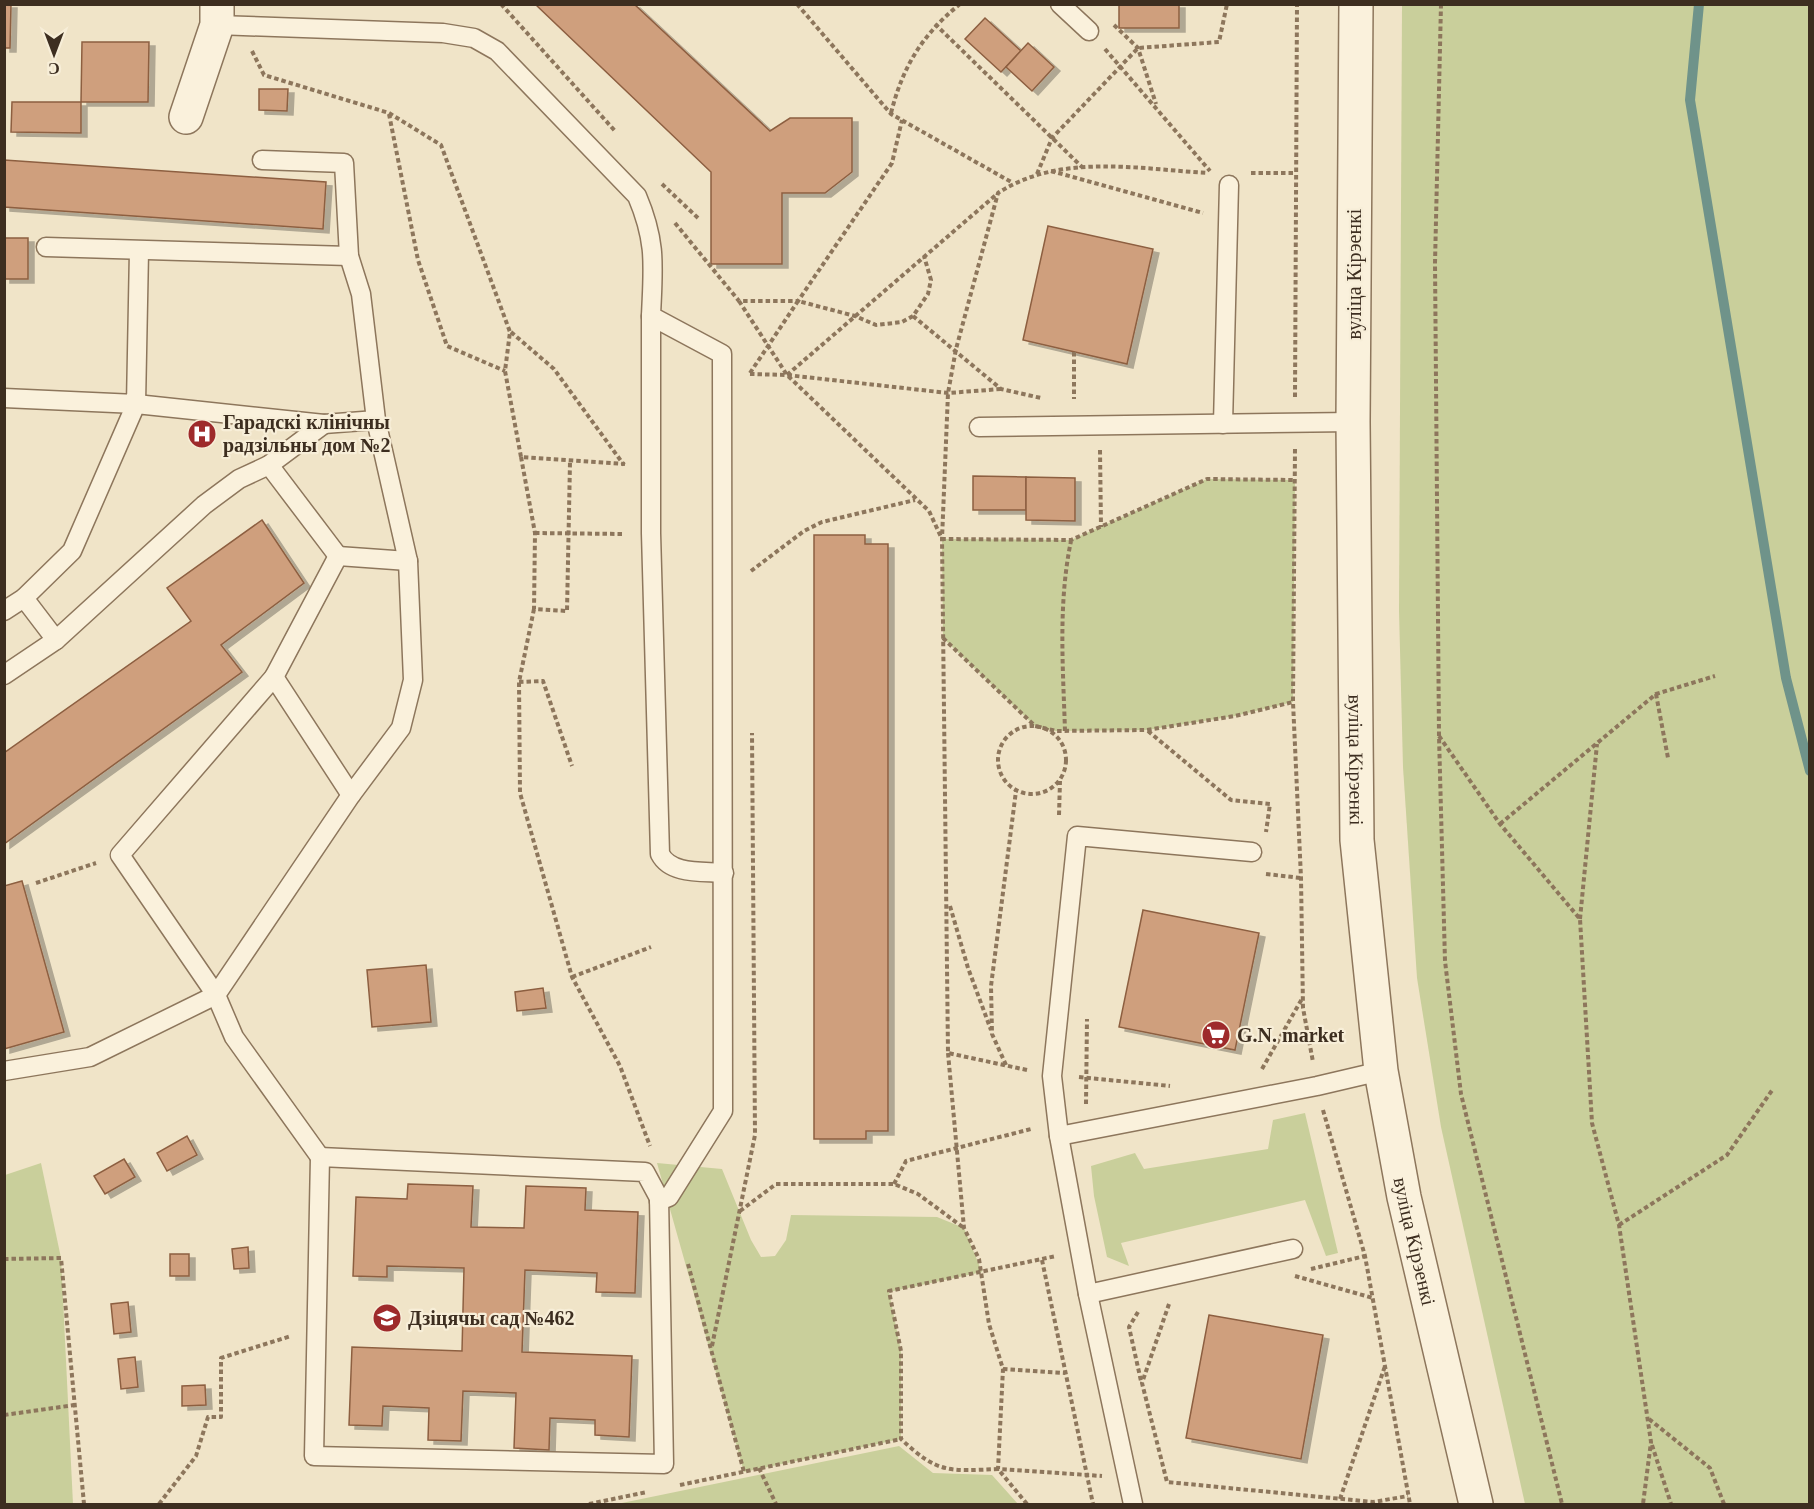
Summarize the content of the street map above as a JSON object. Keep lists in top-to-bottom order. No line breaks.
{"streets":{"street":["вуліца Кірэенкі"]},"places":{"hospital":["Гарадскі клінічны радзільны дом №2"],"supermarket":["G.N. market"],"school or university":["Дзіцячы сад №462"]},"north":"bottom"}
